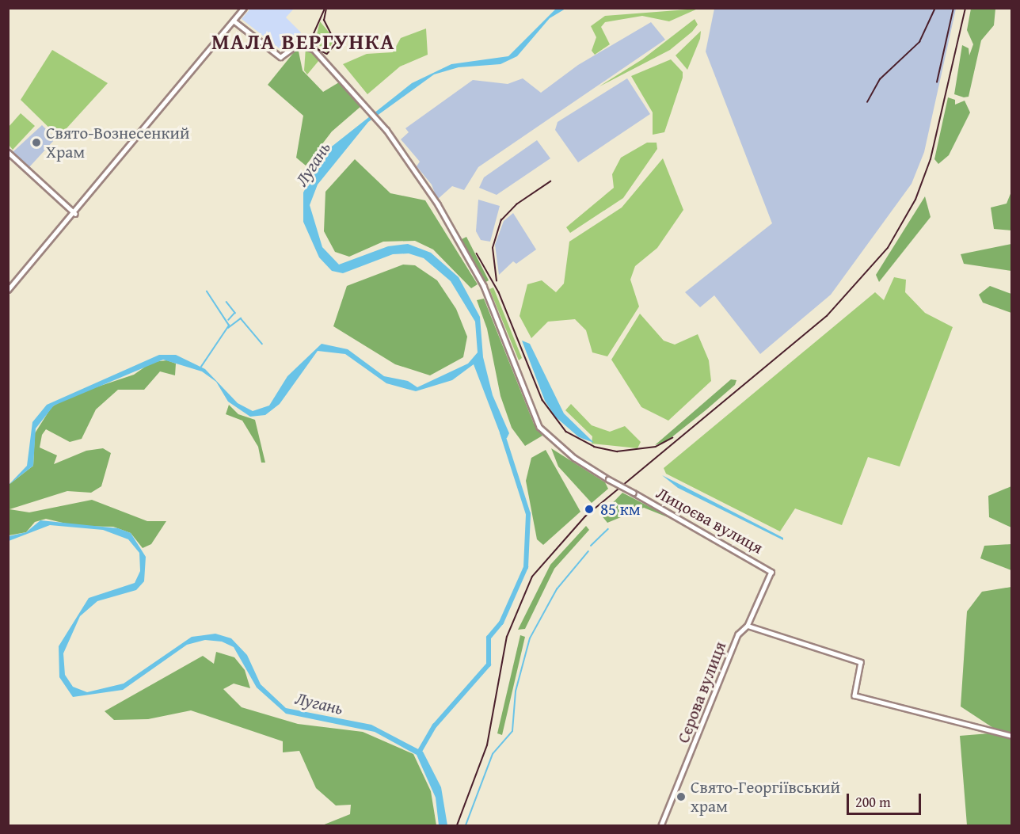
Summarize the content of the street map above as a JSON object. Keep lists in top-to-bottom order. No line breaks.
{"streets":{"street":["Лицоєва вулиця","Сєрова вулиця"]},"crossings":[["Лицоєва вулиця","Сєрова вулиця"]],"districts":["МАЛА ВЕРГУНКА"],"water":["Лугань"],"places":["Свято-Вознесенкий Храм","85 км","Свято-Георгіївський храм"],"scale_bar":"200 m"}
